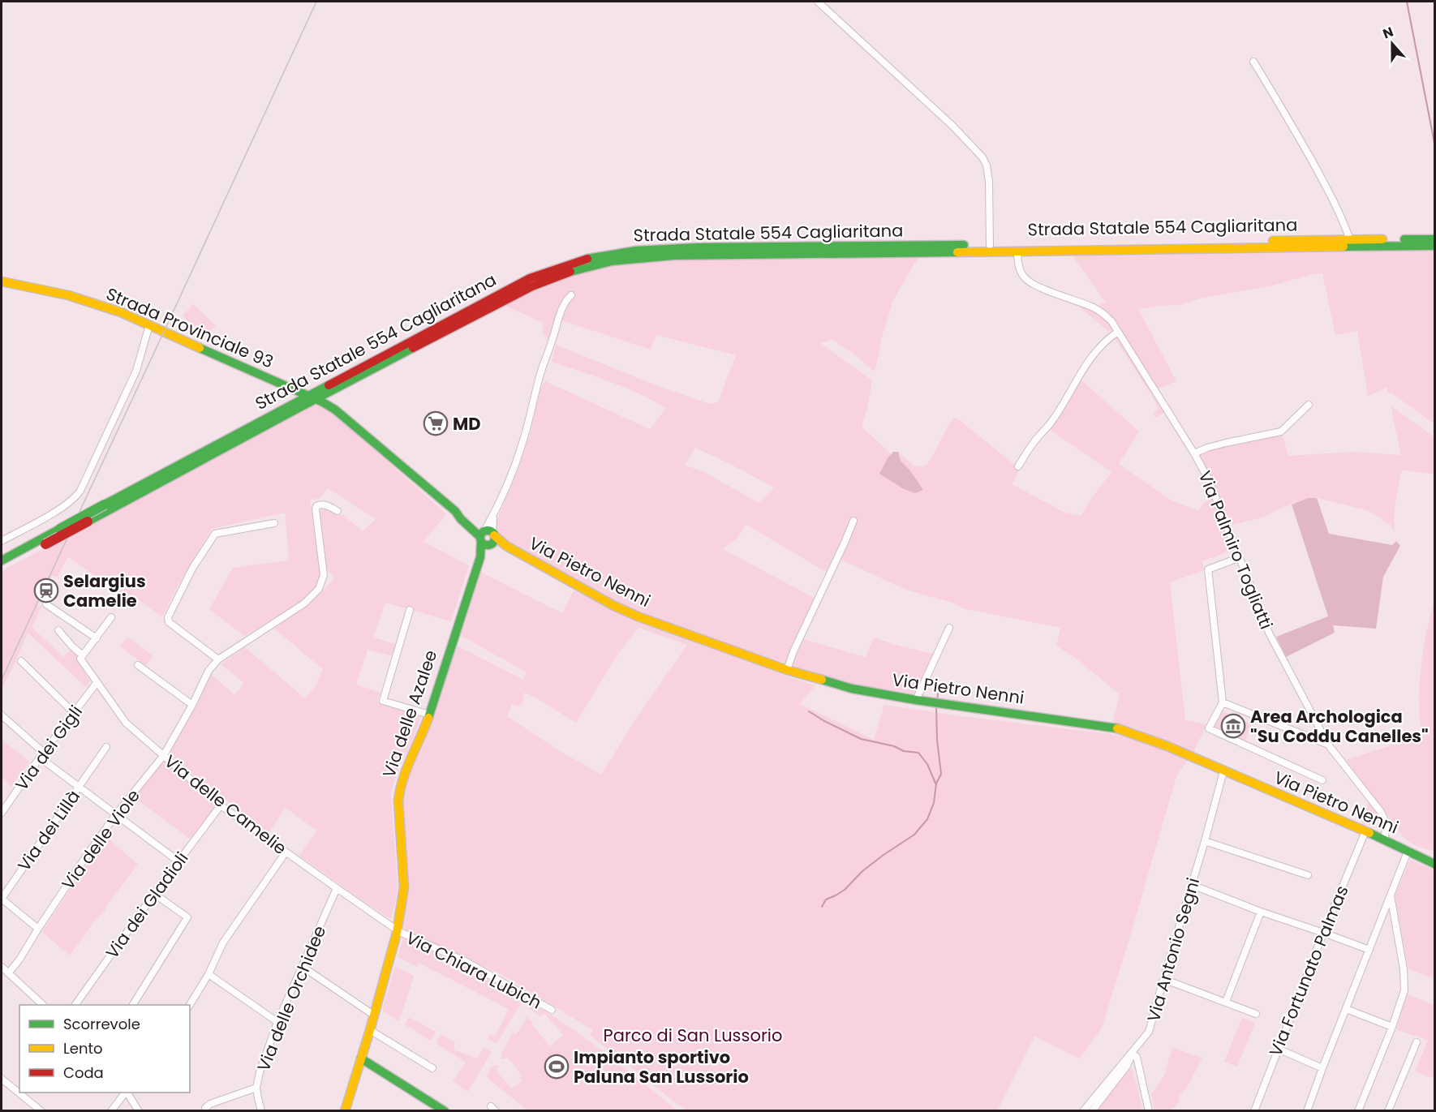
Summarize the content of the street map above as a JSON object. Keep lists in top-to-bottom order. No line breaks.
{"streets":{"main road":["Strada Statale 554 Cagliaritana","Strada Provinciale 93","Via Pietro Nenni","Via delle Azalee"],"street":["Via Palmiro Togliatti","Via dei Gigli","Via delle Camelie","Via dei Lillà","Via delle Viole","Via dei Gladioli","Via Antonio Segni","Via Chiara Lubich","Via Fortunato Palmas","Via delle Orchidee"]},"crossings":[["Strada Statale 554 Cagliaritana","Strada Provinciale 93"],["Strada Statale 554 Cagliaritana","Via Palmiro Togliatti"],["Via Palmiro Togliatti","Via Pietro Nenni"],["Via Pietro Nenni","Via delle Azalee"],["Via Pietro Nenni","Via Antonio Segni"],["Via Pietro Nenni","Via Fortunato Palmas"],["Via delle Azalee","Via delle Camelie"],["Via delle Azalee","Via Chiara Lubich"],["Via dei Gigli","Via delle Camelie"],["Via delle Camelie","Via delle Viole"],["Via delle Camelie","Via dei Gladioli"],["Via delle Camelie","Via Chiara Lubich"],["Via delle Camelie","Via delle Orchidee"],["Via dei Lillà","Via delle Viole"]],"parks":["Parco di San Lussorio"],"places":{"supermarket":["MD"],"station":["Selargius Camelie"],"museum":["Area Archologica \"Su Coddu Canelles\""],"sports":["Impianto sportivo Paluna San Lussorio"]},"legend":["Scorrevole","Lento","Coda"],"north":"top"}
